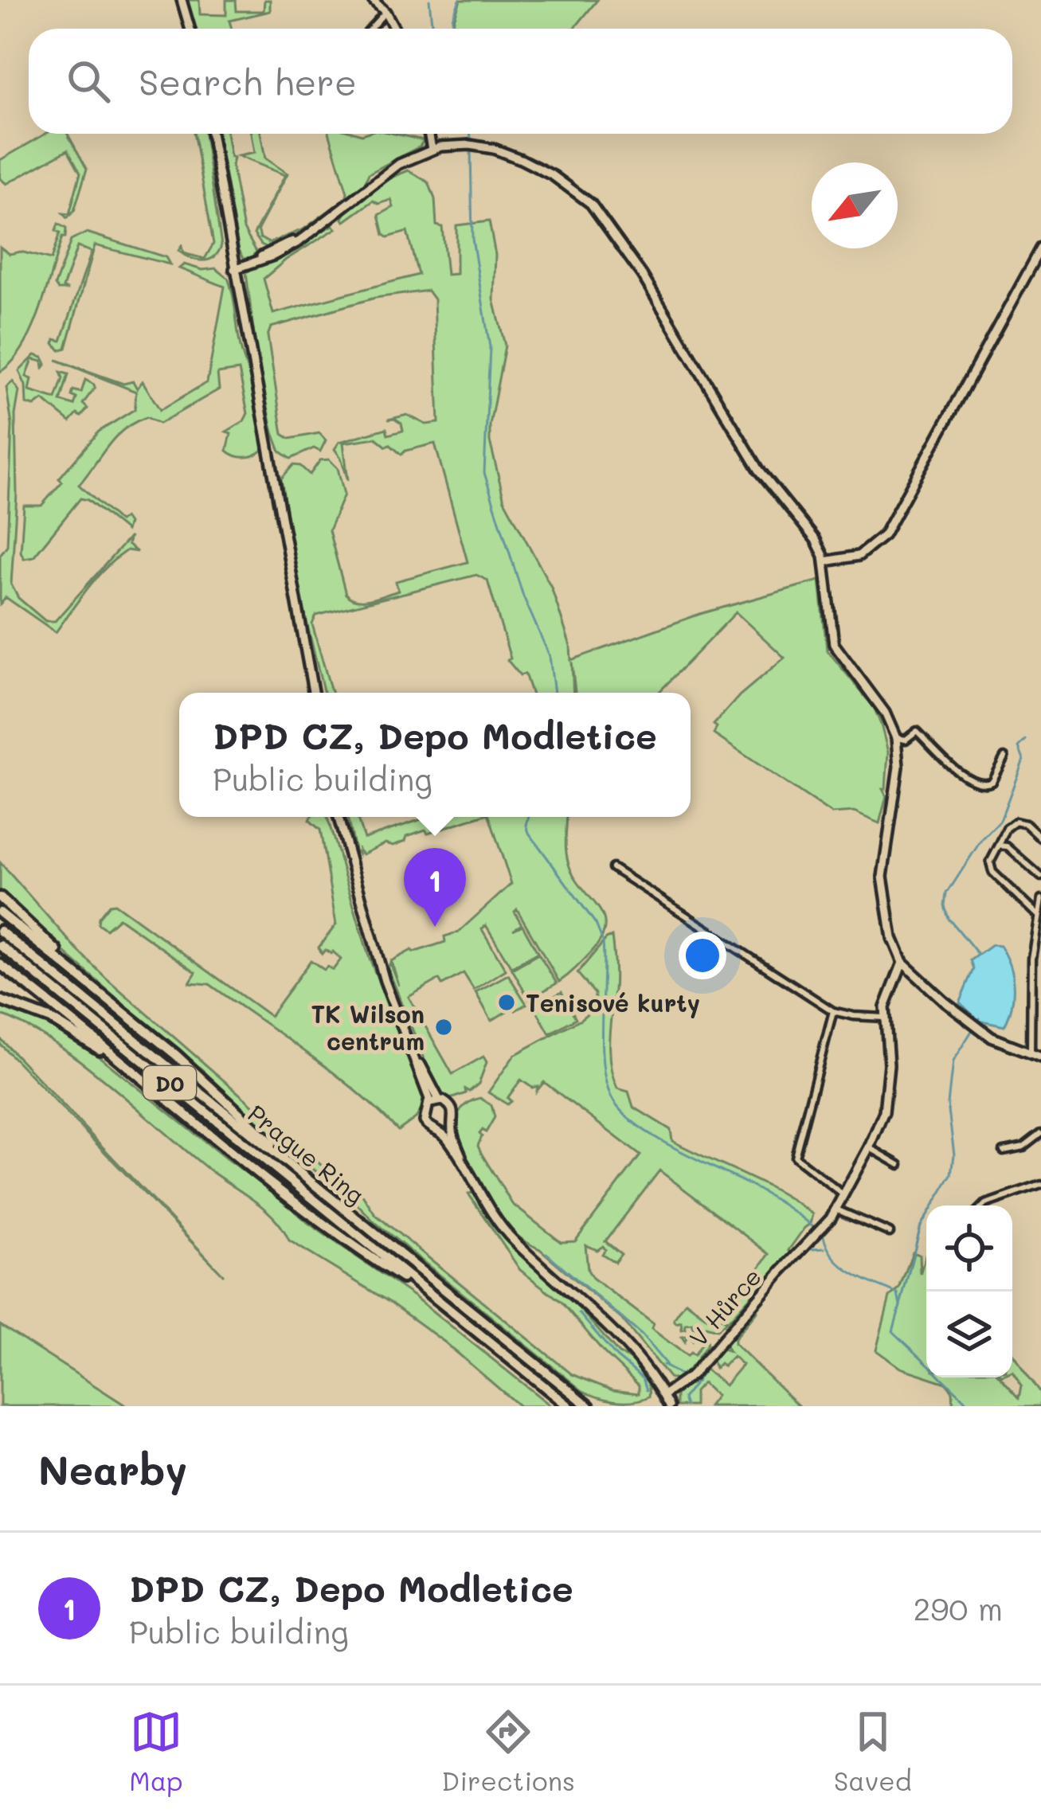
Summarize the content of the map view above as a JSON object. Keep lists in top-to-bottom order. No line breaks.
{"streets":{"highway":["D0","Prague Ring"],"street":["V Hůrce"]},"crossings":[["D0","Prague Ring"]],"places":["Tenisové kurty","TK Wilson centrum"],"north":"bottom left","page":{"search":"Search here","popup":["DPD CZ, Depo Modletice","Public building"],"pins":"1","heading":"Nearby","list":[{"mark":"1","name":"DPD CZ, Depo Modletice","note":"Public building","value":"290 m"}],"nav":["Map","Directions","Saved"]}}
